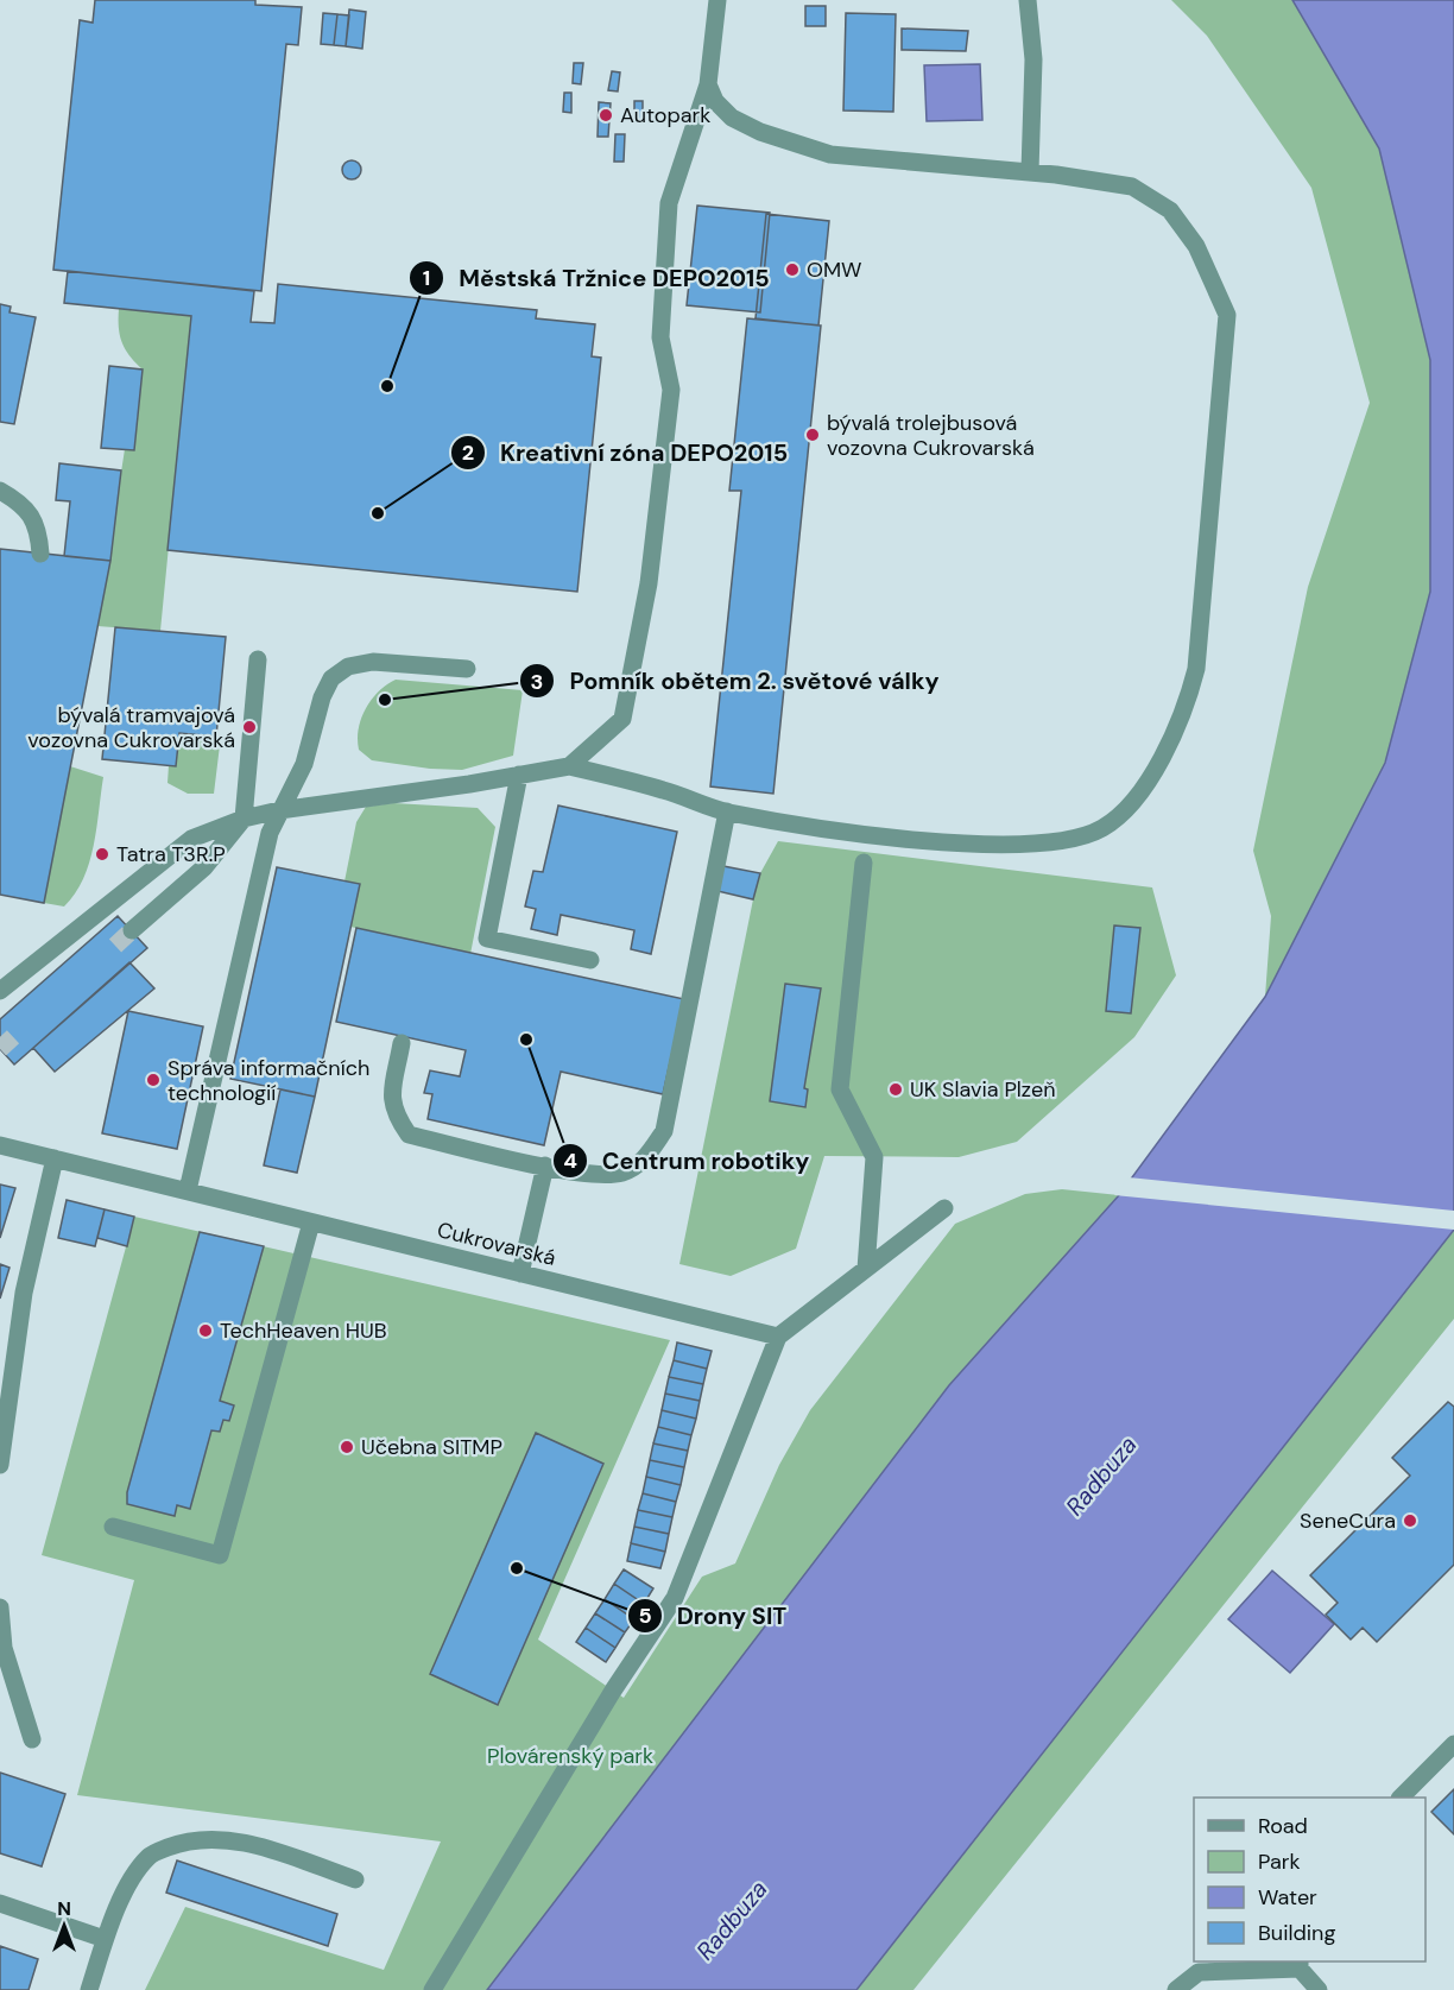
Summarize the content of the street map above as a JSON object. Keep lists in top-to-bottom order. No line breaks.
{"streets":{"street":["Cukrovarská"]},"water":["Radbuza"],"parks":["Plovárenský park"],"places":["Autopark","OMW","Městská Tržnice DEPO2015","bývalá trolejbusová vozovna Cukrovarská","Kreativní zóna DEPO2015","Pomník obětem 2. světové války","bývalá tramvajová vozovna Cukrovarská","Tatra T3R.P","Centrum robotiky","Správa informačních technologií","UK Slavia Plzeň","TechHeaven HUB","Učebna SITMP","SeneCura","Drony SIT"],"legend":["Road","Park","Water","Building"],"north":"top"}
